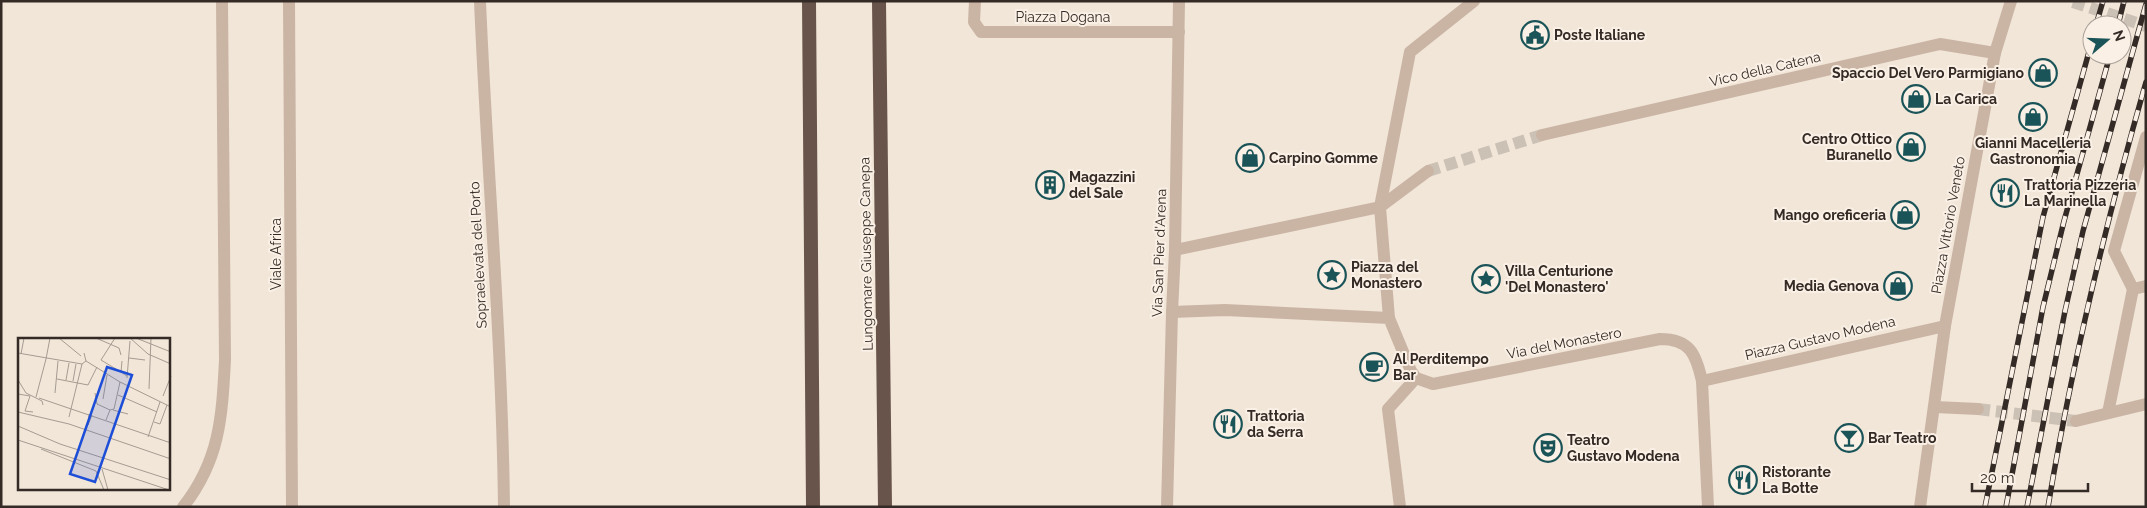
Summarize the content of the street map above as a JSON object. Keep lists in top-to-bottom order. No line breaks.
{"streets":{"highway":["Lungomare Giuseppe Canepa"],"street":["Piazza Dogana","Vico della Catena","Piazza Vittorio Veneto","Via San Pier d'Arena","Viale Africa","Sopraelevata del Porto","Piazza Gustavo Modena","Via del Monastero"]},"crossings":[["Piazza Dogana","Via San Pier d'Arena"],["Vico della Catena","Piazza Vittorio Veneto"],["Piazza Vittorio Veneto","Piazza Gustavo Modena"],["Piazza Gustavo Modena","Via del Monastero"]],"places":{"public building":["Poste Italiane"],"shop":["Spaccio Del Vero Parmigiano","La Carica","Gianni Macelleria Gastronomia","Centro Ottico Buranello","Carpino Gomme","Mango oreficeria","Media Genova"],"building":["Magazzini del Sale"],"restaurant":["Trattoria Pizzeria La Marinella","Trattoria da Serra","Ristorante La Botte"],"place":["Piazza del Monastero","Villa Centurione 'Del Monastero'"],"cafe":["Al Perditempo Bar"],"bar":["Bar Teatro"],"theatre":["Teatro Gustavo Modena"]},"scale_bar":"20 m","north":"right"}
